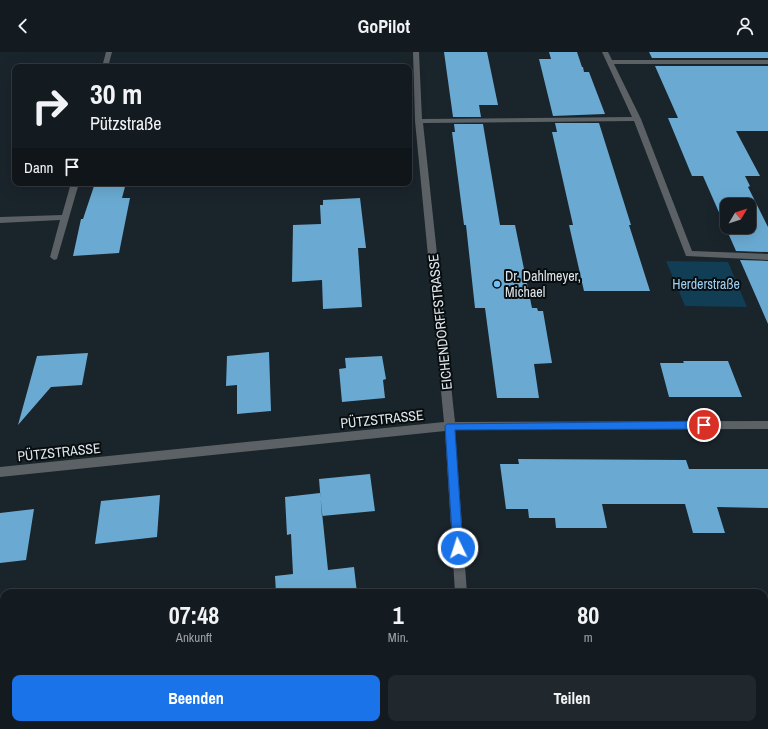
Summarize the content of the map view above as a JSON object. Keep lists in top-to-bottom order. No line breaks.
{"streets":{"street":["EICHENDORFFSTRASSE","PÜTZSTRASSE"]},"crossings":[["EICHENDORFFSTRASSE","PÜTZSTRASSE"]],"parks":["Herderstraße"],"places":["Dr. Dahlmeyer, Michael"],"north":"top right","page":{"header":"GoPilot","turn":["30 m","Pützstraße"],"then":"Dann","eta":["07:48","Ankunft","1","Min.","80","m"],"buttons":["Beenden","Teilen"]}}
